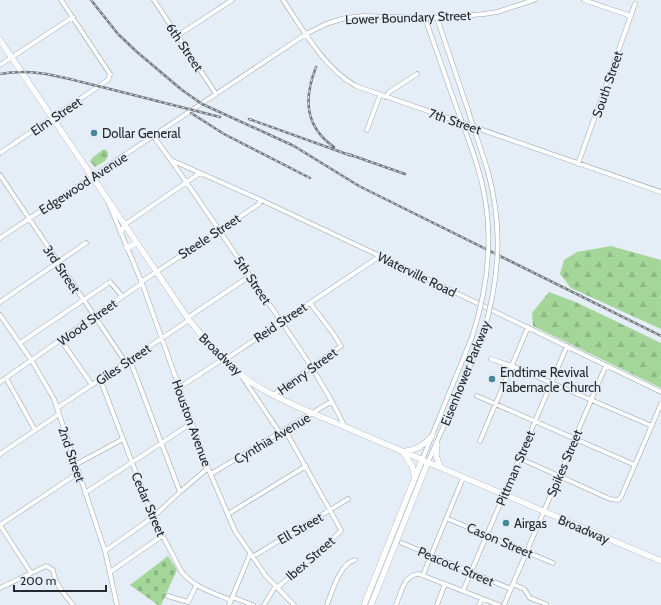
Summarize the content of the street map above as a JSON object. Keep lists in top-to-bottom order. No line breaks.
{"streets":{"main road":["Broadway","Eisenhower Parkway"],"street":["Lower Boundary Street","6th Street","South Street","Elm Street","7th Street","Edgewood Avenue","Steele Street","3rd Street","Waterville Road","5th Street","Wood Street","Reid Street","Giles Street","Henry Street","Houston Avenue","Cynthia Avenue","2nd Street","Spikes Street","Pittman Street","Cedar Street","Ell Street","Cason Street","Ibex Street","Peacock Street"]},"crossings":[["Lower Boundary Street","7th Street"],["Lower Boundary Street","Edgewood Avenue"],["Lower Boundary Street","Eisenhower Parkway"],["6th Street","Edgewood Avenue"],["South Street","7th Street"],["Elm Street","Broadway"],["7th Street","Edgewood Avenue"],["Edgewood Avenue","3rd Street"],["Edgewood Avenue","5th Street"],["Edgewood Avenue","Broadway"],["Steele Street","Waterville Road"],["Steele Street","5th Street"],["Steele Street","Wood Street"],["Steele Street","Broadway"],["3rd Street","Wood Street"],["3rd Street","Giles Street"],["Waterville Road","5th Street"],["Waterville Road","Reid Street"],["Waterville Road","Spikes Street"],["Waterville Road","Pittman Street"],["5th Street","Reid Street"],["5th Street","Broadway"],["5th Street","Giles Street"],["5th Street","Henry Street"],["5th Street","Cynthia Avenue"],["Wood Street","Broadway"],["Wood Street","Houston Avenue"],["Wood Street","2nd Street"],["Reid Street","Broadway"],["Reid Street","Henry Street"],["Reid Street","Houston Avenue"],["Broadway","Giles Street"],["Broadway","Henry Street"],["Broadway","Eisenhower Parkway"],["Broadway","Houston Avenue"],["Broadway","Cynthia Avenue"],["Broadway","Spikes Street"],["Broadway","Pittman Street"],["Giles Street","Houston Avenue"],["Giles Street","2nd Street"],["Giles Street","Cedar Street"],["Houston Avenue","Cynthia Avenue"],["Houston Avenue","Ell Street"],["Houston Avenue","Ibex Street"],["Spikes Street","Cason Street"],["Spikes Street","Peacock Street"],["Pittman Street","Cason Street"],["Pittman Street","Peacock Street"],["Ell Street","Ibex Street"]],"places":["Dollar General","Endtime Revival Tabernacle Church","Airgas"],"scale_bar":"200 m"}
